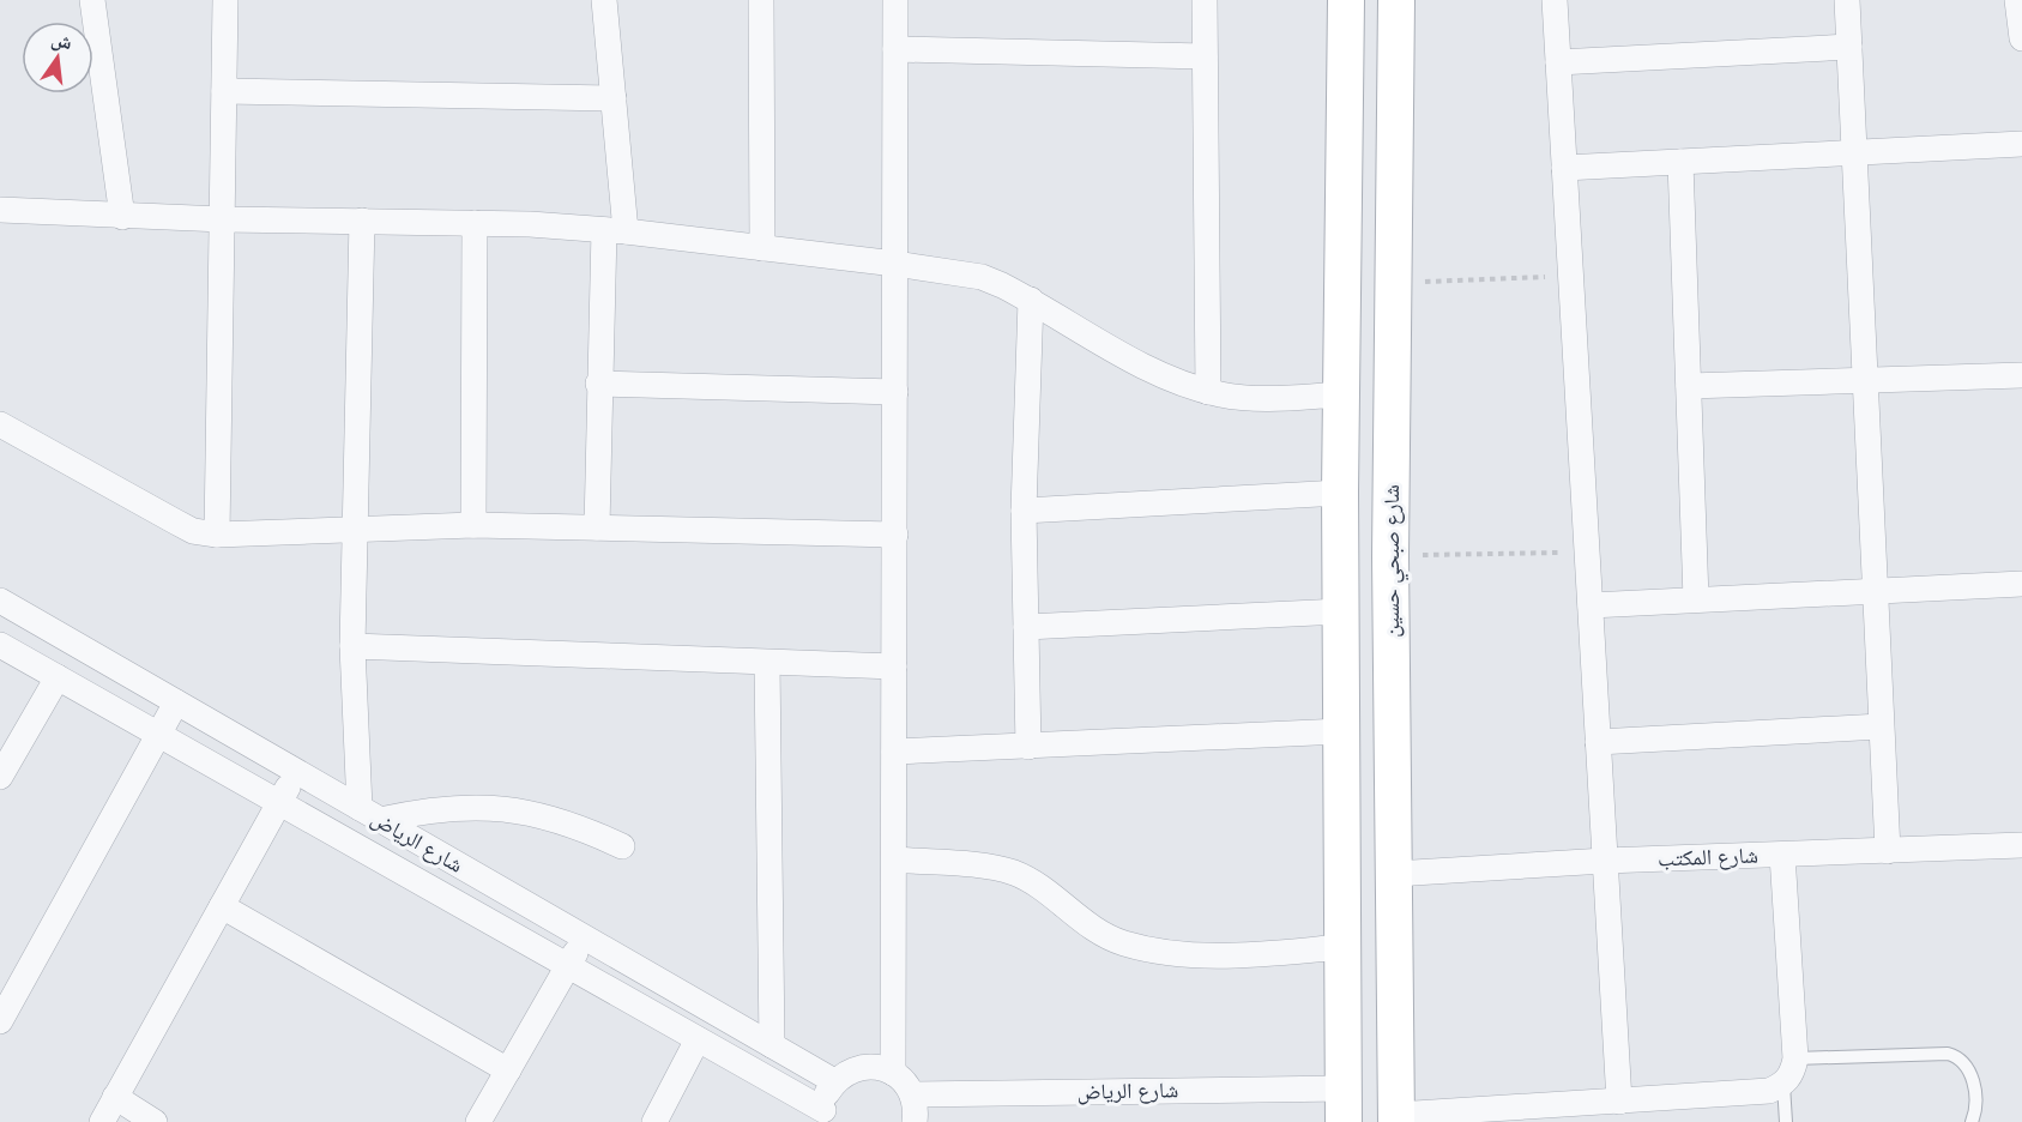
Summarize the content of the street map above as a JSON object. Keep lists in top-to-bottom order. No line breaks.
{"streets":{"street":["شارع صبحي حسين","شارع الرياض","شارع المكتب"]},"crossings":[["شارع صبحي حسين","شارع المكتب"]],"north":"top"}
